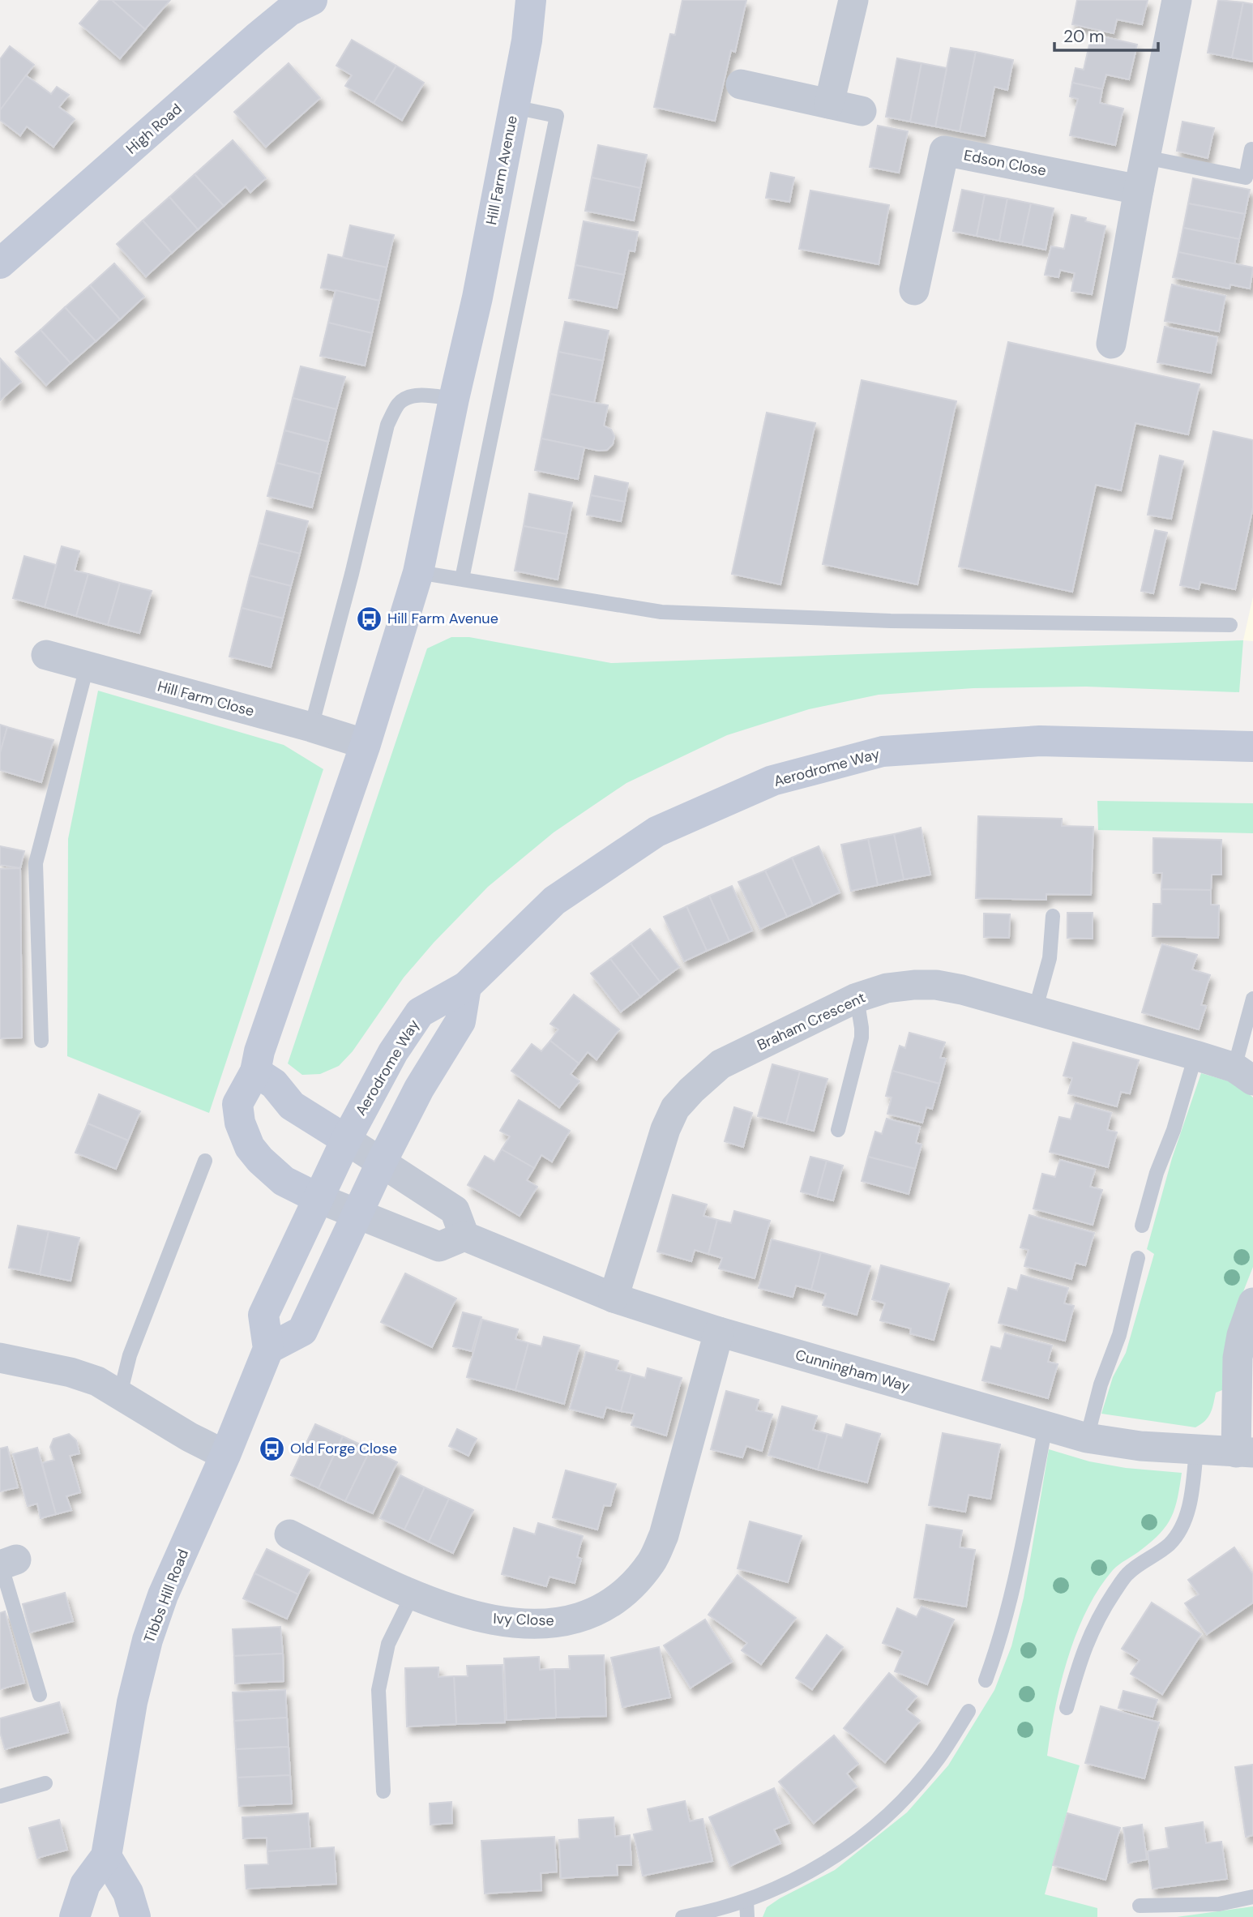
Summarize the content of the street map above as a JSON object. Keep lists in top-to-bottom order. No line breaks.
{"streets":{"street":["High Road","Edson Close","Hill Farm Avenue","Hill Farm Close","Aerodrome Way","Braham Crescent","Cunningham Way","Tibbs Hill Road","Ivy Close"]},"crossings":[["Hill Farm Avenue","Hill Farm Close"],["Hill Farm Avenue","Tibbs Hill Road"],["Aerodrome Way","Tibbs Hill Road"],["Braham Crescent","Cunningham Way"],["Cunningham Way","Ivy Close"]],"places":{"bus stop":["Hill Farm Avenue","Old Forge Close"]},"scale_bar":"20 m"}
